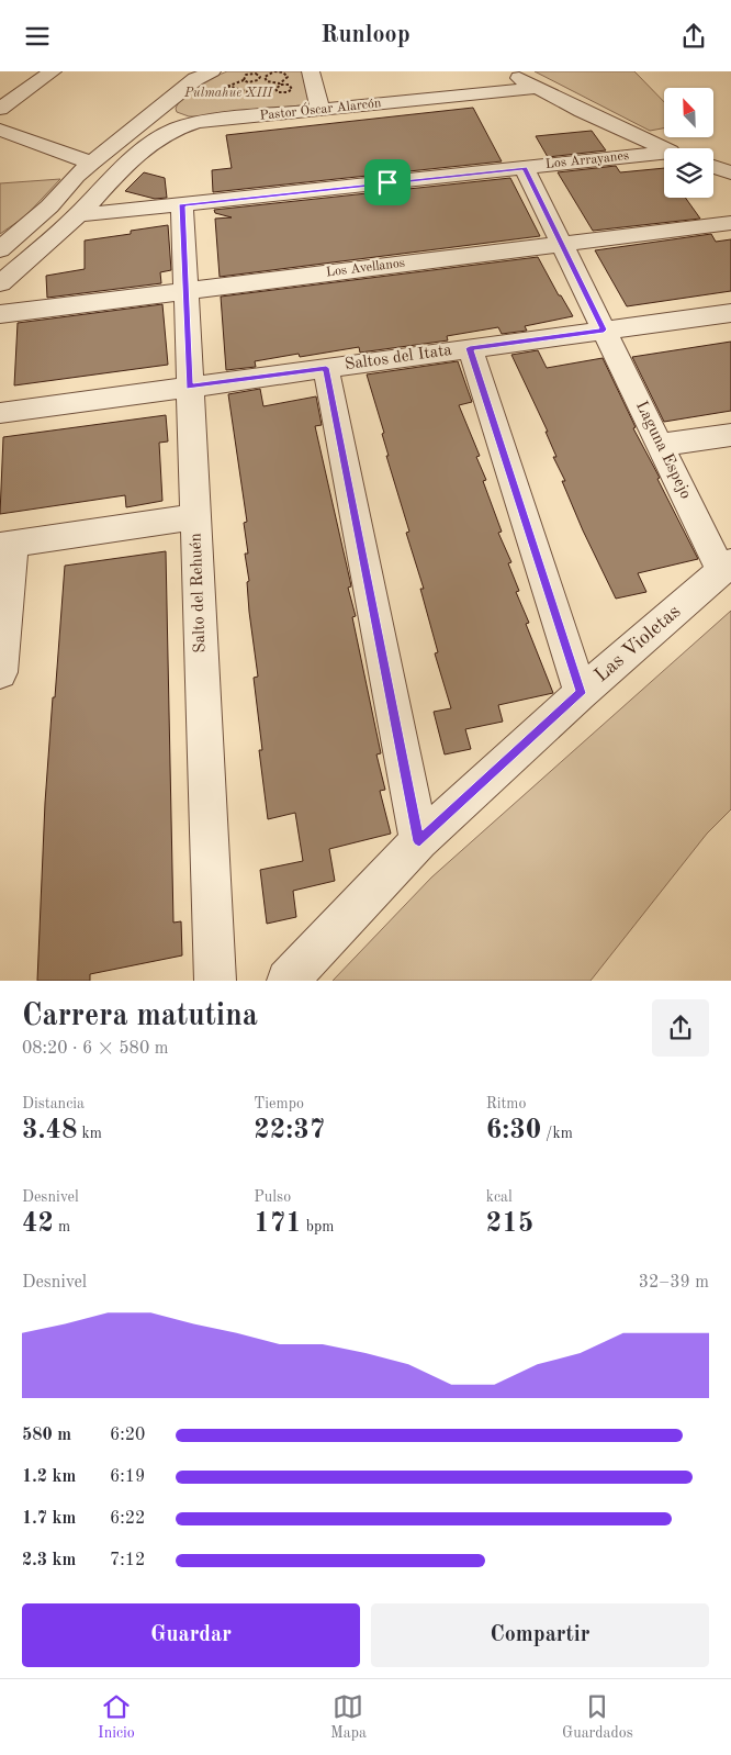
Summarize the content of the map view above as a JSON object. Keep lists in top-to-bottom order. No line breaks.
{"streets":{"street":["Pastor Óscar Alarcón","Los Arrayanes","Los Avellanos","Saltos del Itata","Laguna Espejo","Salto del Rehuén","Las Violetas"]},"crossings":[["Pastor Óscar Alarcón","Los Arrayanes"],["Los Arrayanes","Laguna Espejo"],["Los Arrayanes","Salto del Rehuén"],["Los Avellanos","Laguna Espejo"],["Los Avellanos","Salto del Rehuén"],["Saltos del Itata","Laguna Espejo"],["Saltos del Itata","Salto del Rehuén"],["Laguna Espejo","Las Violetas"]],"parks":["Pulmahue XIII"],"north":"top left","page":{"header":"Runloop","heading":["Carrera matutina","08:20 · 6 × 580 m"],"stats":[["Distancia","3.48 km"],["Tiempo","22:37"],["Ritmo","6:30 /km"],["Desnivel","42 m"],["Pulso","171 bpm"],["kcal","215"]],"chart":["Desnivel","32–39 m"],"list":[{"name":"580 m","note":"6:20"},{"name":"1.2 km","note":"6:19"},{"name":"1.7 km","note":"6:22"},{"name":"2.3 km","note":"7:12"}],"buttons":["Guardar","Compartir"],"tabs":["Inicio","Mapa","Guardados"]}}
